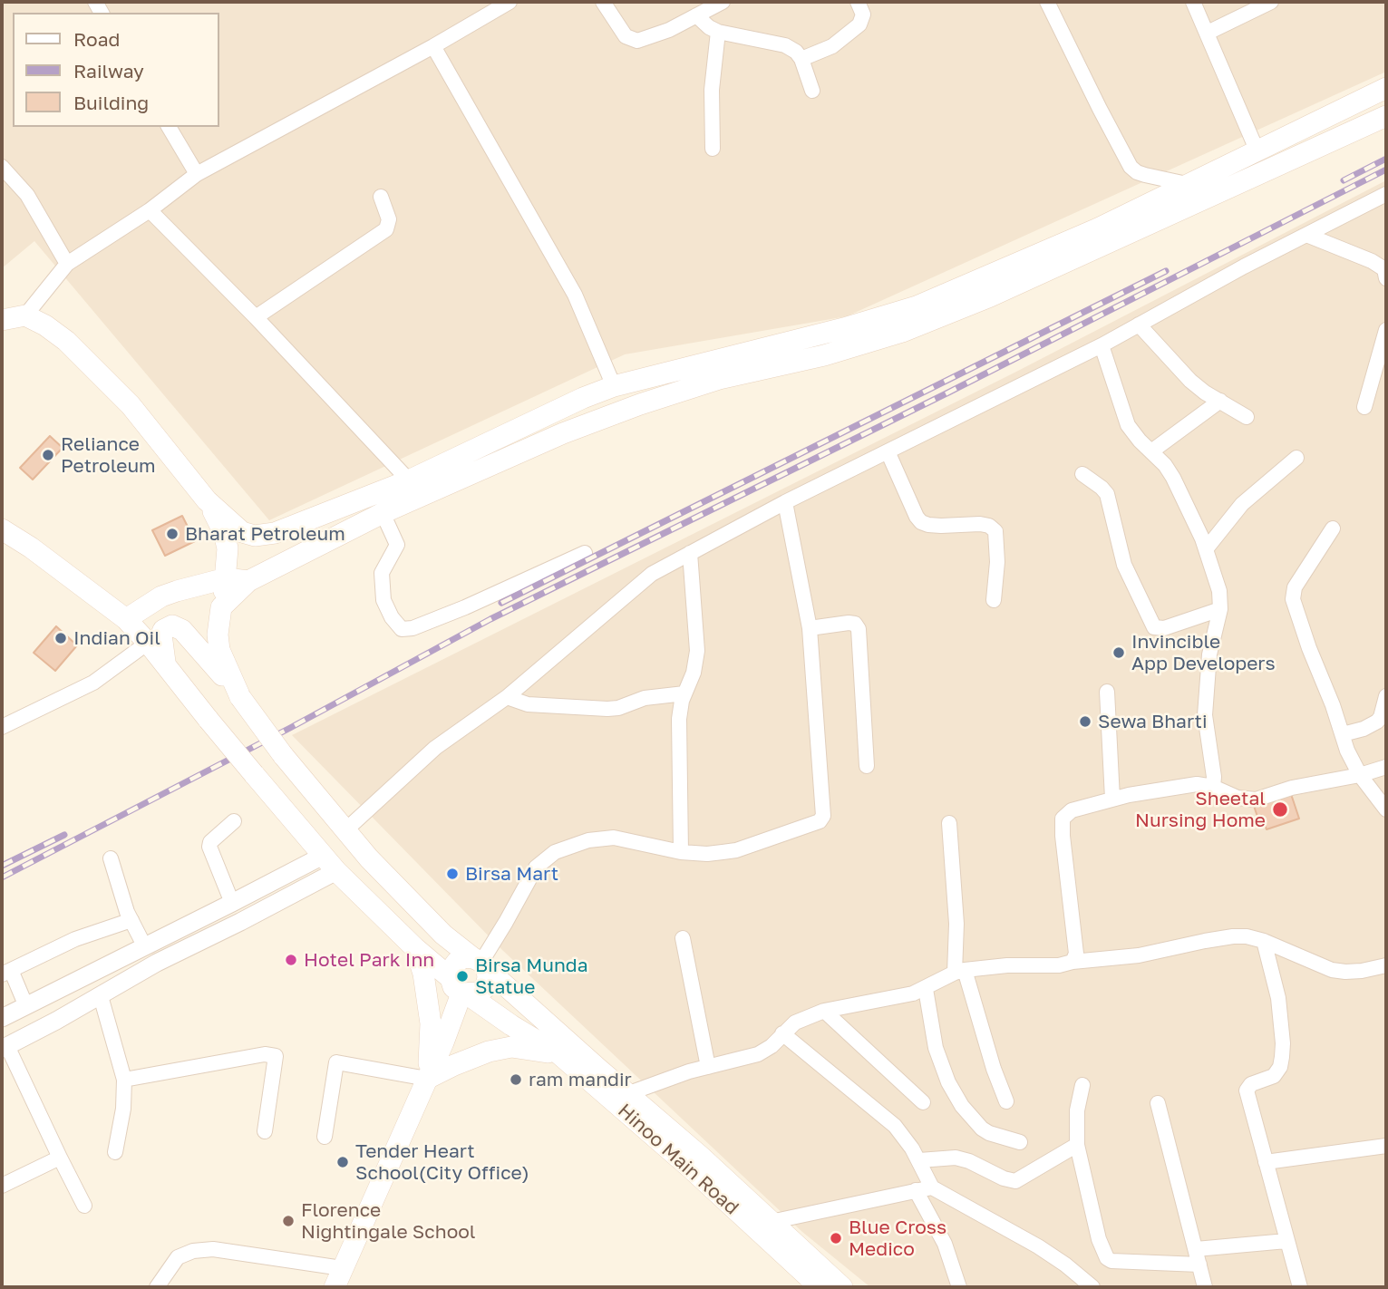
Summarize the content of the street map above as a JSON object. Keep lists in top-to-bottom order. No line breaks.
{"streets":{"main road":["Hinoo Main Road"]},"places":["Reliance Petroleum","Bharat Petroleum","Indian Oil","Invincible App Developers","Sewa Bharti","Sheetal Nursing Home","Birsa Mart","Hotel Park Inn","Birsa Munda Statue","ram mandir","Tender Heart School(City Office)","Florence Nightingale School","Blue Cross Medico"],"legend":["Road","Railway","Building"]}
